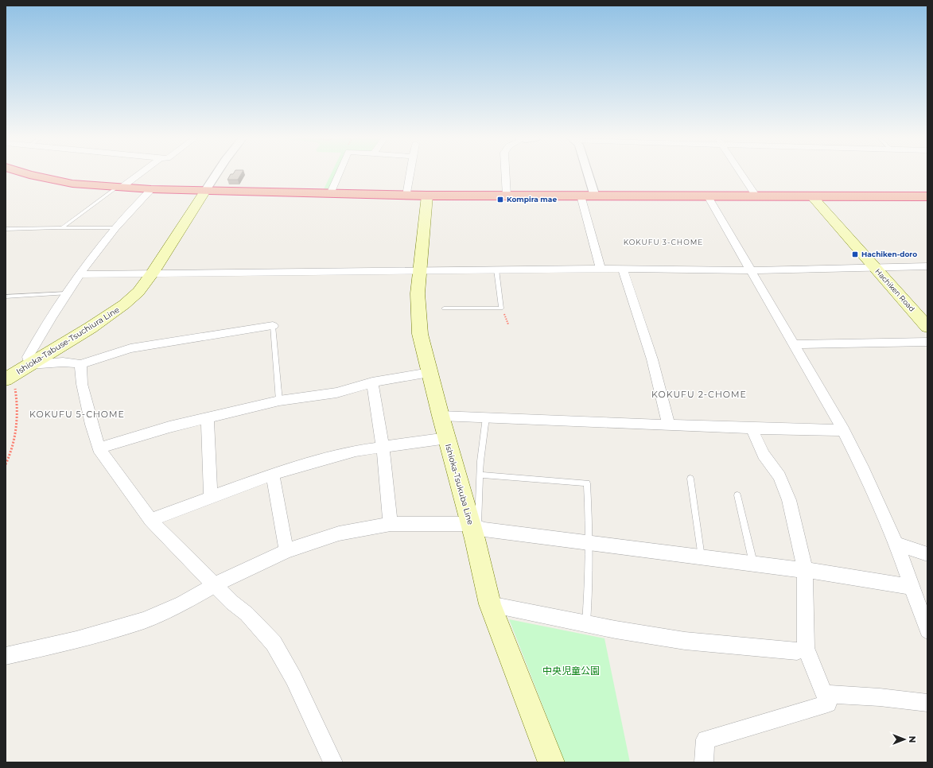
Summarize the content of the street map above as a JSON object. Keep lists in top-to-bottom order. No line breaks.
{"streets":{"main road":["Hachiken Road","Ishioka-Tabuse-Tsuchiura Line","Ishioka-Tsukuba Line"]},"districts":["KOKUFU 3-CHOME","KOKUFU 2-CHOME","KOKUFU 5-CHOME"],"parks":["中央児童公園"],"places":{"transit":["Kompira mae","Hachiken-doro"]},"north":"right"}
